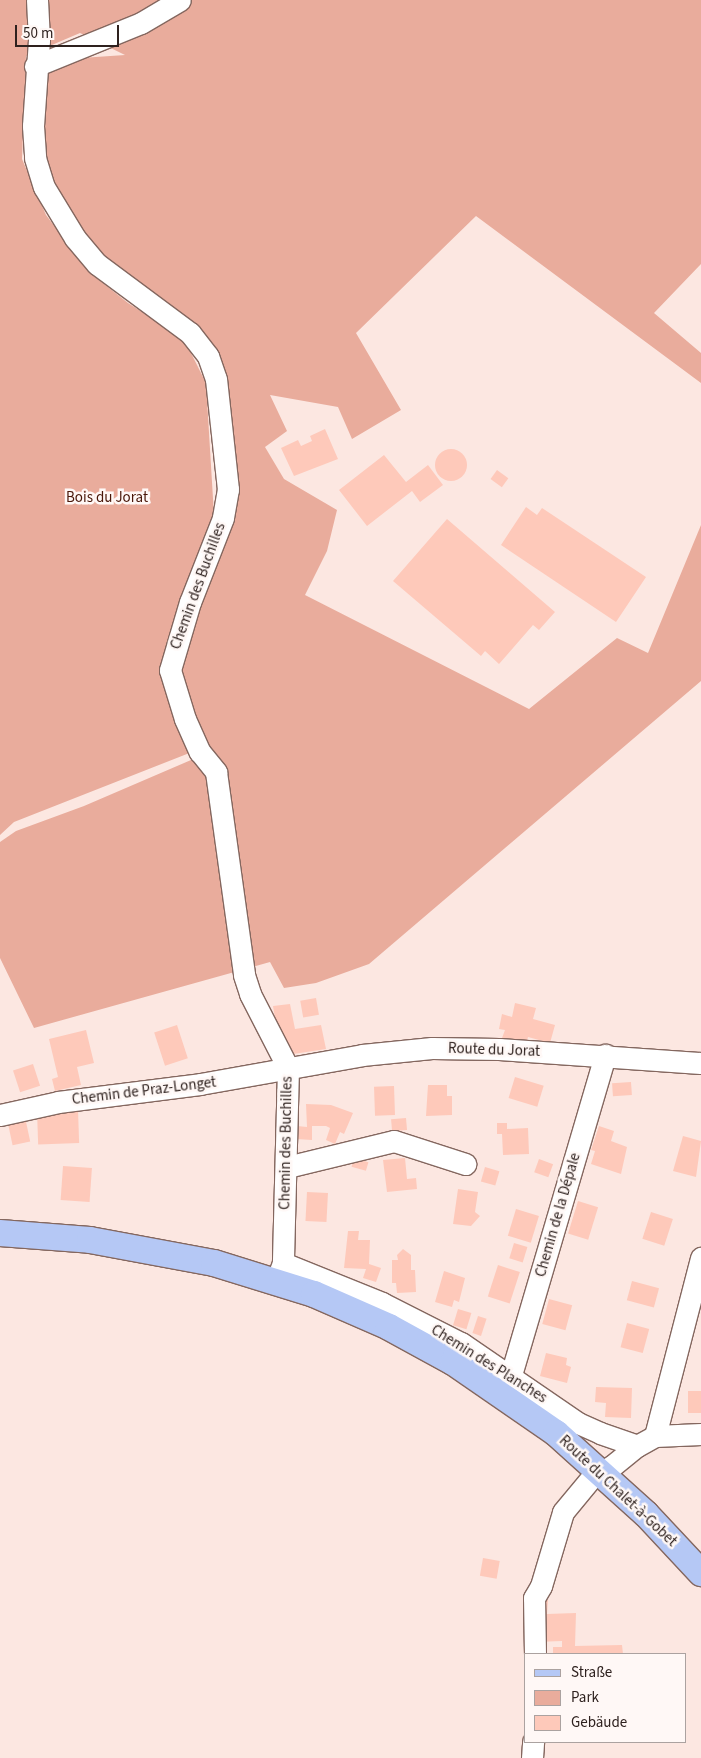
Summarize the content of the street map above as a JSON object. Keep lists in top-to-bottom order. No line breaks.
{"streets":{"main road":["Route du Chalet-à-Gobet"],"street":["Chemin des Buchilles","Route du Jorat","Chemin de Praz-Longet","Chemin de la Dépale","Chemin des Planches"]},"crossings":[["Chemin des Buchilles","Route du Jorat"],["Chemin des Buchilles","Chemin de Praz-Longet"],["Chemin des Buchilles","Chemin des Planches"],["Chemin des Buchilles","Route du Chalet-à-Gobet"],["Route du Jorat","Chemin de Praz-Longet"],["Route du Jorat","Chemin de la Dépale"],["Chemin de la Dépale","Chemin des Planches"],["Chemin des Planches","Route du Chalet-à-Gobet"]],"parks":["Bois du Jorat"],"legend":["Straße","Park","Gebäude"],"scale_bar":"50 m"}
